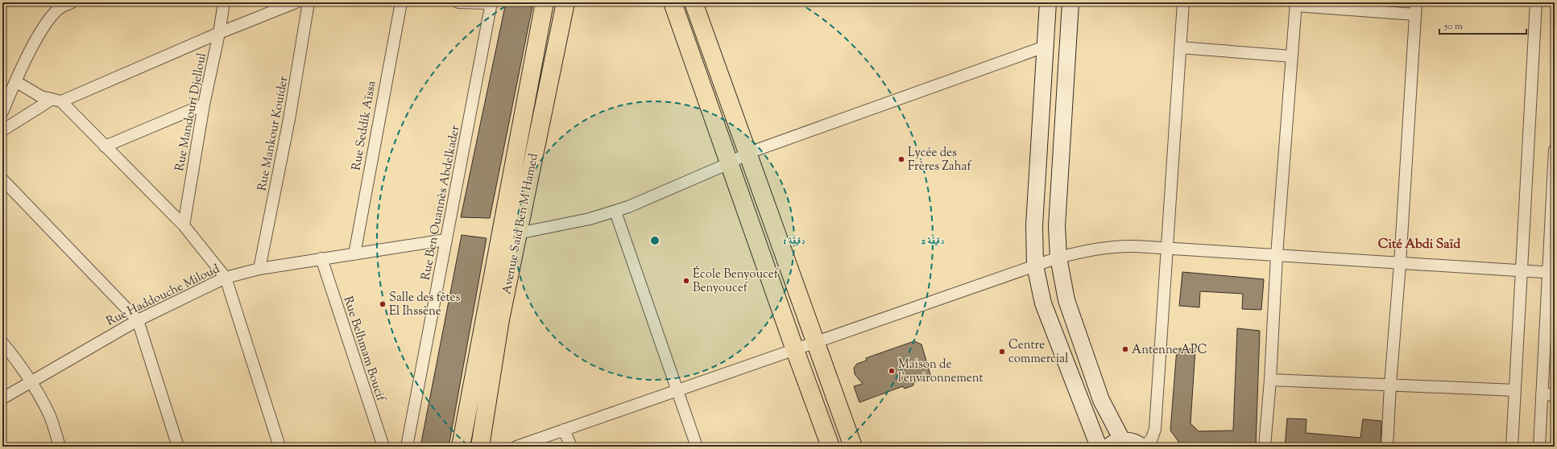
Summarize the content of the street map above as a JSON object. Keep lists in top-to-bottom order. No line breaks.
{"streets":{"main road":["Avenue Saïd Ben M'Hamed"],"street":["Rue Mandouri Djelloul","Rue Seddik Aïssa","Rue Mankour Kouider","Rue Ben Ouannès Abdelkader","Rue Haddouche Miloud","Rue Belhmam Boucif"]},"crossings":[["Rue Seddik Aïssa","Rue Haddouche Miloud"],["Rue Mankour Kouider","Rue Haddouche Miloud"],["Rue Ben Ouannès Abdelkader","Rue Haddouche Miloud"],["Rue Haddouche Miloud","Rue Belhmam Boucif"]],"districts":["Cité Abdi Saïd"],"places":["Lycée des Frères Zahaf","École Benyoucef Benyoucef","Salle des fêtes El Ihssène","Antenne APC","Centre commercial","Maison de l'environnement"],"scale_bar":"50 m","rings":["1 دقيقة","2 دقيقة"]}
